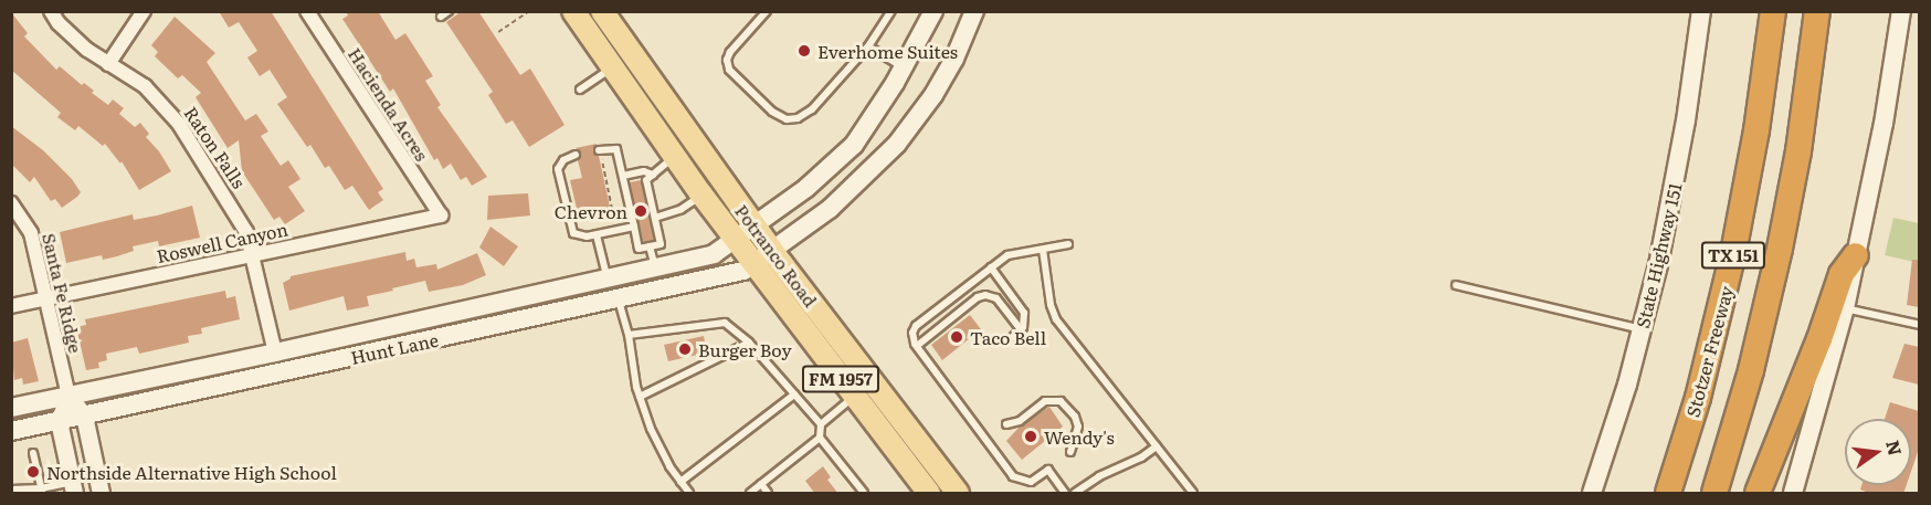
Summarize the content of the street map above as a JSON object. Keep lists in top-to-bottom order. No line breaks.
{"streets":{"highway":["TX 151","Stotzer Freeway"],"main road":["Potranco Road","State Highway 151","Hunt Lane","FM 1957"],"street":["Hacienda Acres","Raton Falls","Roswell Canyon","Santa Fe Ridge"]},"crossings":[["Hacienda Acres","Roswell Canyon"],["Raton Falls","Roswell Canyon"],["Raton Falls","Hunt Lane"],["Roswell Canyon","Santa Fe Ridge"],["Potranco Road","Hunt Lane"],["Santa Fe Ridge","Hunt Lane"]],"places":["Everhome Suites","Chevron","Taco Bell","Burger Boy","Wendy's","Northside Alternative High School"],"north":"right"}
